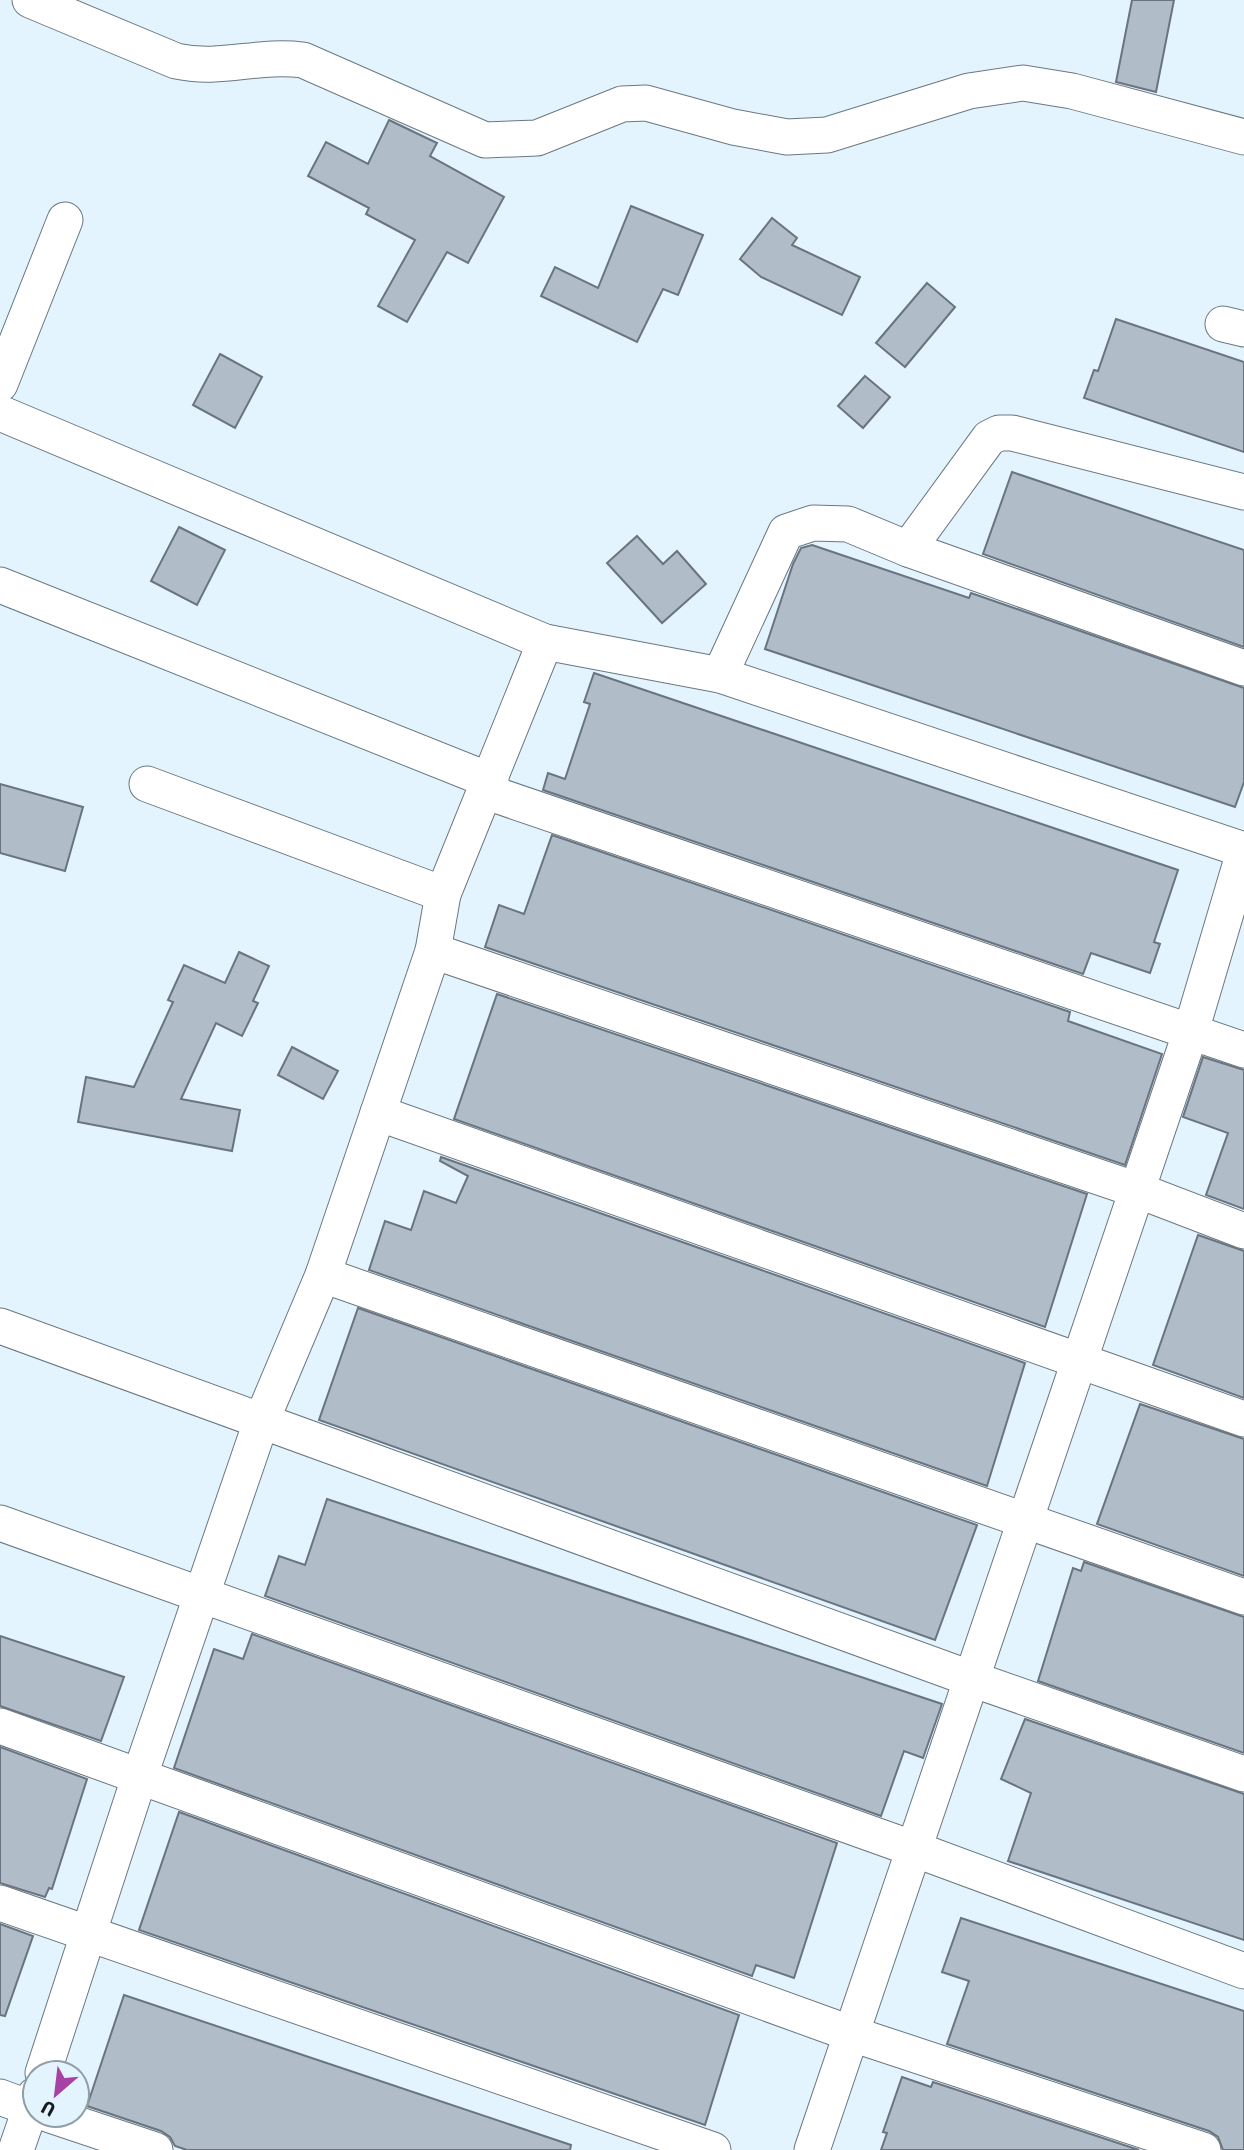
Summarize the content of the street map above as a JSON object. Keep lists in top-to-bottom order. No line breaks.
{"north":"bottom left"}
